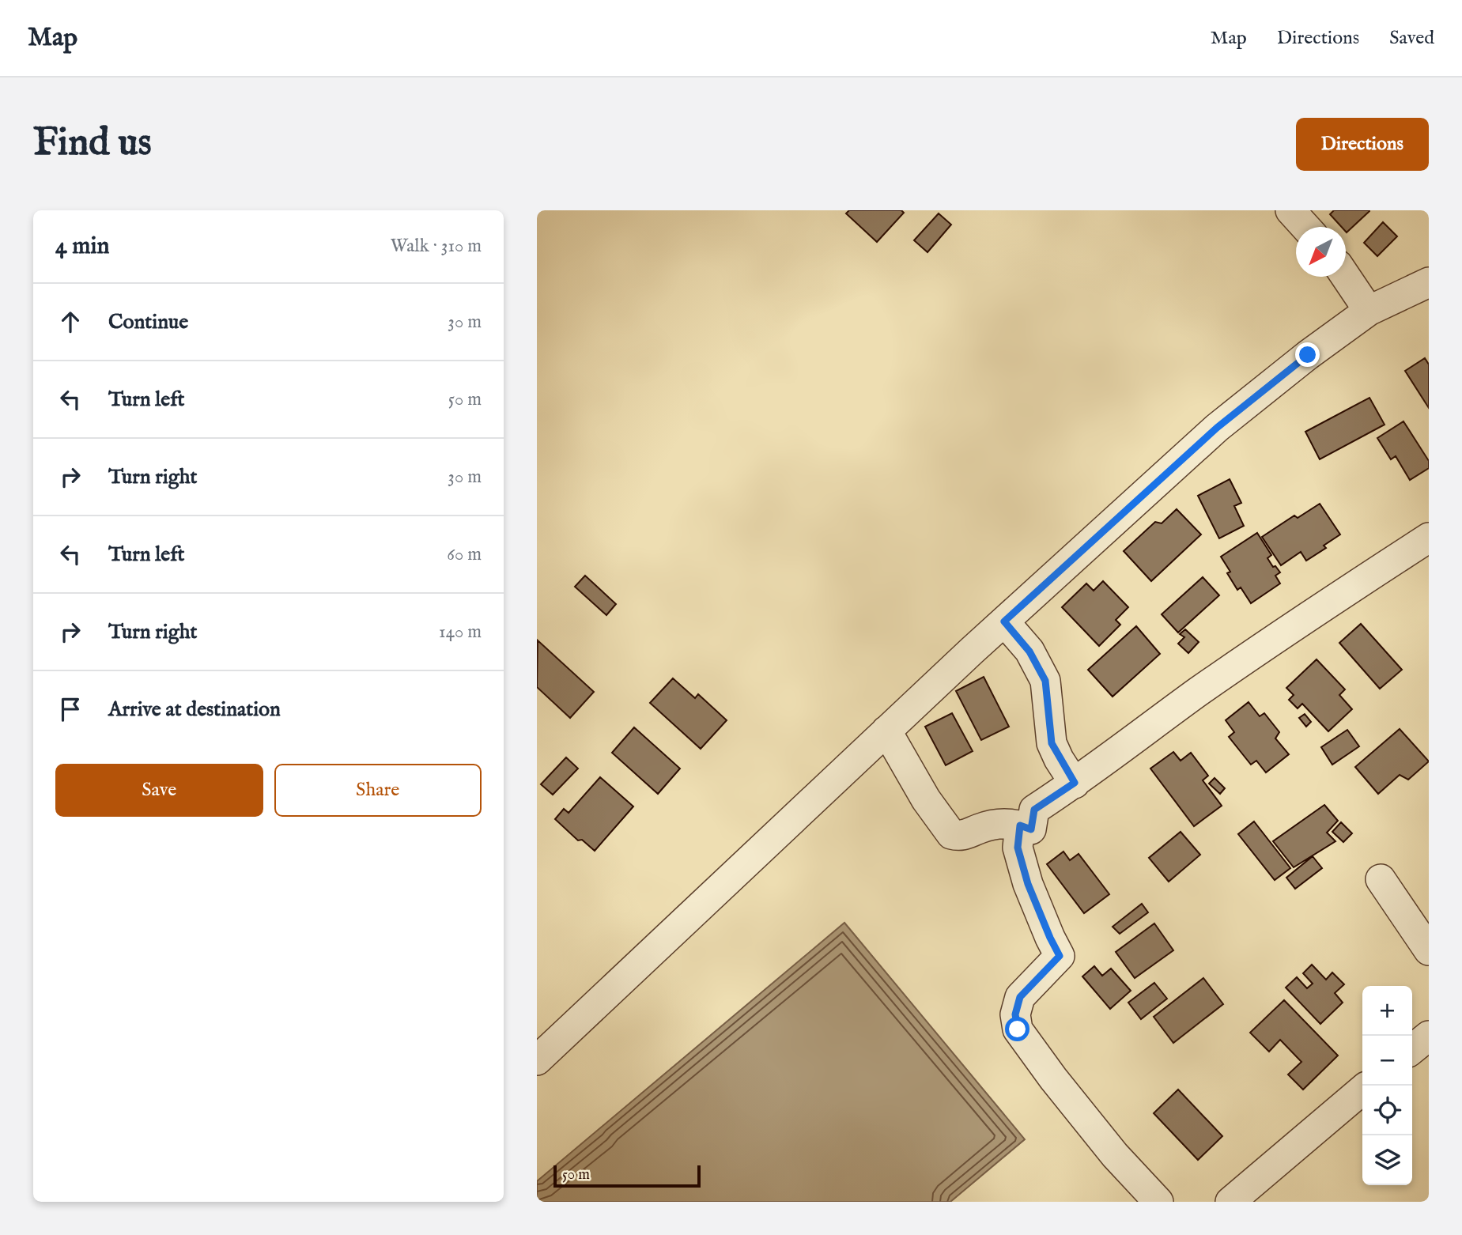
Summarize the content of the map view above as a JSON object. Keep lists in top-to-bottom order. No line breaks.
{"scale_bar":"50 m","north":"bottom left","page":{"header":"Map","nav":["Map","Directions","Saved"],"buttons":["Directions",["Save","Share"]],"title":"Find us","heading":["4 min","Walk · 310 m"],"list":[["Continue","30 m"],["Turn left","50 m"],["Turn right","30 m"],["Turn left","60 m"],["Turn right","140 m"],"Arrive at destination"],"map_buttons":["+","−"],"scale":"50 m"}}
